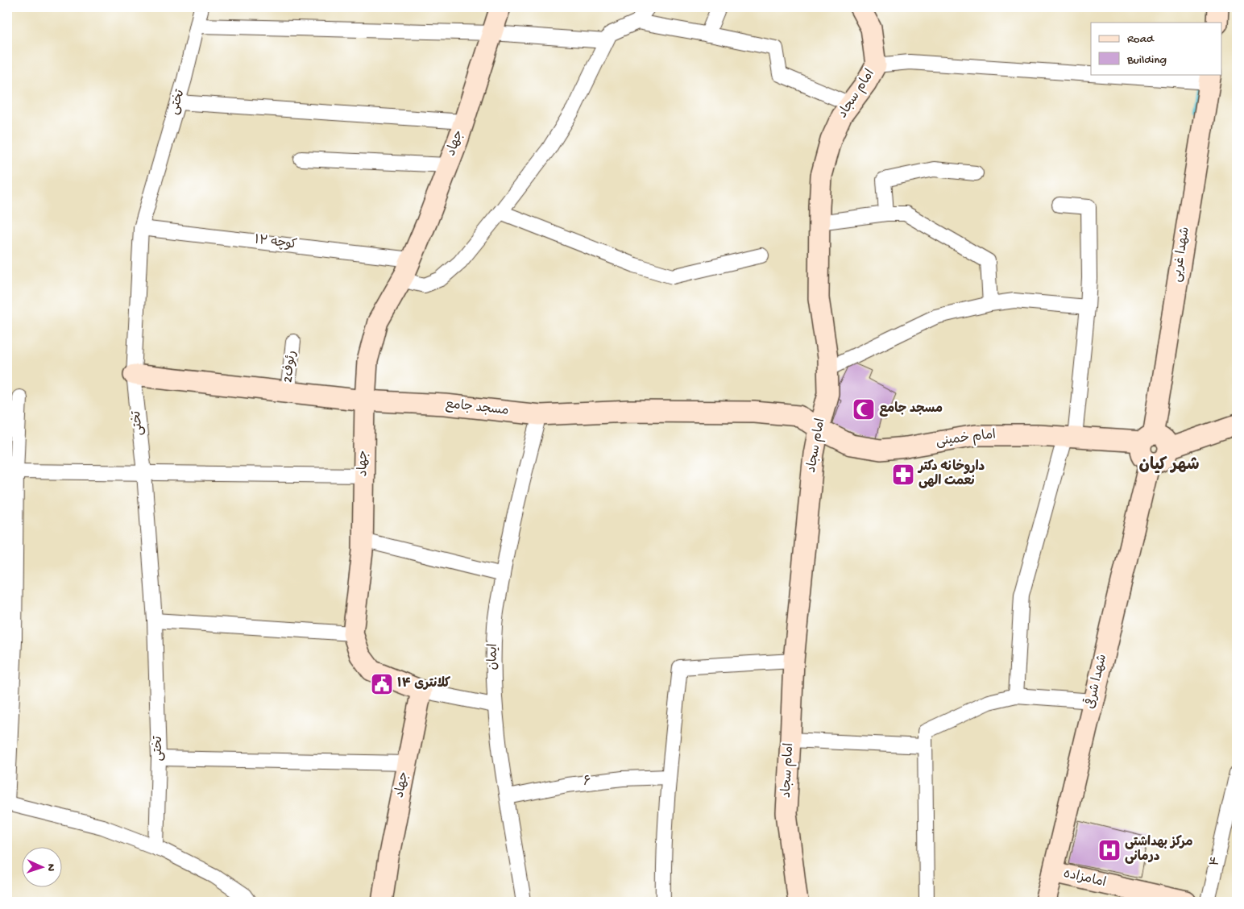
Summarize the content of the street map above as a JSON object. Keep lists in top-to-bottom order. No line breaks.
{"streets":{"street":["امام سجاد","تختی","جهاد","کوچه ۱۲","شهدا غربی","رئوف2","مسجد جامع","امام خمینی","ایمان","شهدا شرقی","۶","۴","امامزاده"]},"crossings":[["امام سجاد","مسجد جامع"],["امام سجاد","امام خمینی"],["تختی","کوچه ۱۲"],["تختی","مسجد جامع"],["جهاد","کوچه ۱۲"],["جهاد","مسجد جامع"],["شهدا غربی","امام خمینی"],["شهدا غربی","شهدا شرقی"],["رئوف2","مسجد جامع"],["مسجد جامع","امام خمینی"],["مسجد جامع","ایمان"],["امام خمینی","شهدا شرقی"],["ایمان","۶"],["شهدا شرقی","امامزاده"]],"districts":["شهر کیان"],"places":{"mosque":["مسجد جامع"],"pharmacy":["داروخانه دکتر نعمت الهی"],"public building":["کلانتری ۱۴"],"hospital":["مرکز بهداشتی درمانی"]},"legend":["Road","Building"],"north":"right"}
